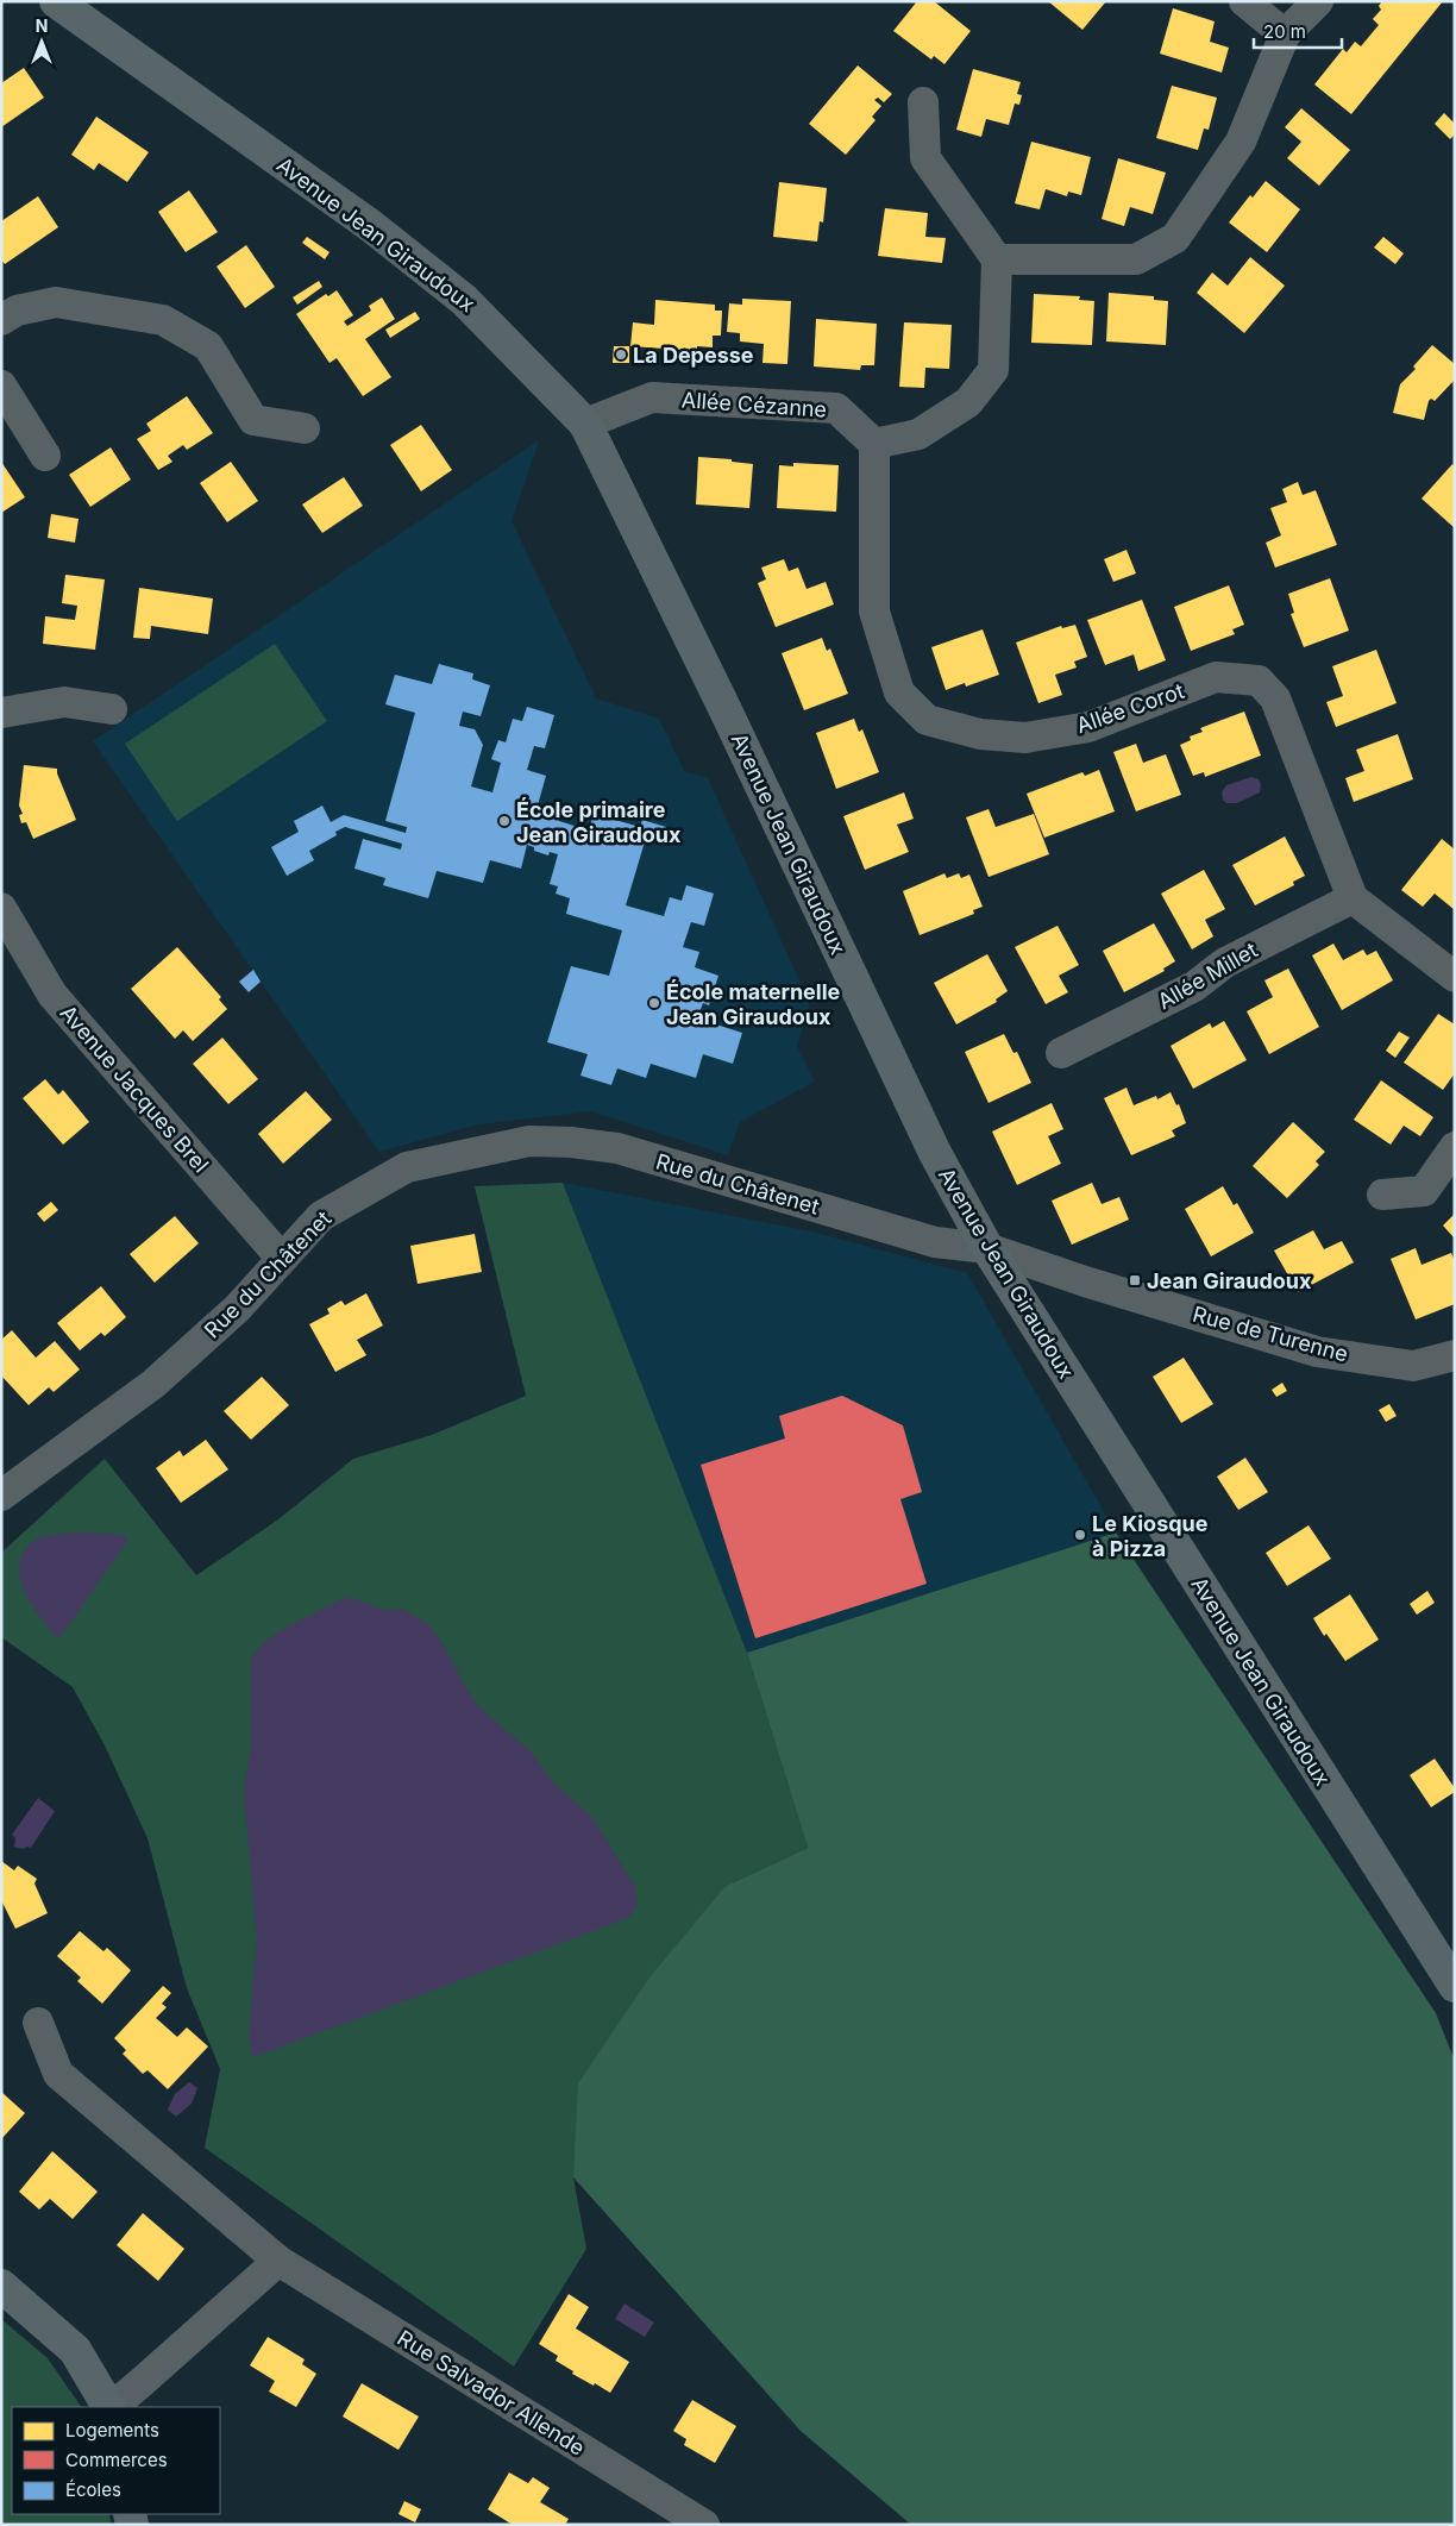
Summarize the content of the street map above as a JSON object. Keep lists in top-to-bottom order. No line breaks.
{"streets":{"street":["Avenue Jean Giraudoux","Allée Cézanne","Allée Corot","Allée Millet","Avenue Jacques Brel","Rue du Châtenet","Rue de Turenne","Rue Salvador Allende"]},"crossings":[["Avenue Jean Giraudoux","Allée Cézanne"],["Avenue Jean Giraudoux","Rue du Châtenet"],["Avenue Jean Giraudoux","Rue de Turenne"],["Allée Cézanne","Allée Corot"],["Allée Corot","Allée Millet"],["Avenue Jacques Brel","Rue du Châtenet"],["Rue du Châtenet","Rue de Turenne"]],"places":{"other":["La Depesse","École primaire Jean Giraudoux","École maternelle Jean Giraudoux","Le Kiosque à Pizza"],"transit":["Jean Giraudoux"]},"legend":["Logements","Commerces","Écoles"],"scale_bar":"20 m","north":"top"}
